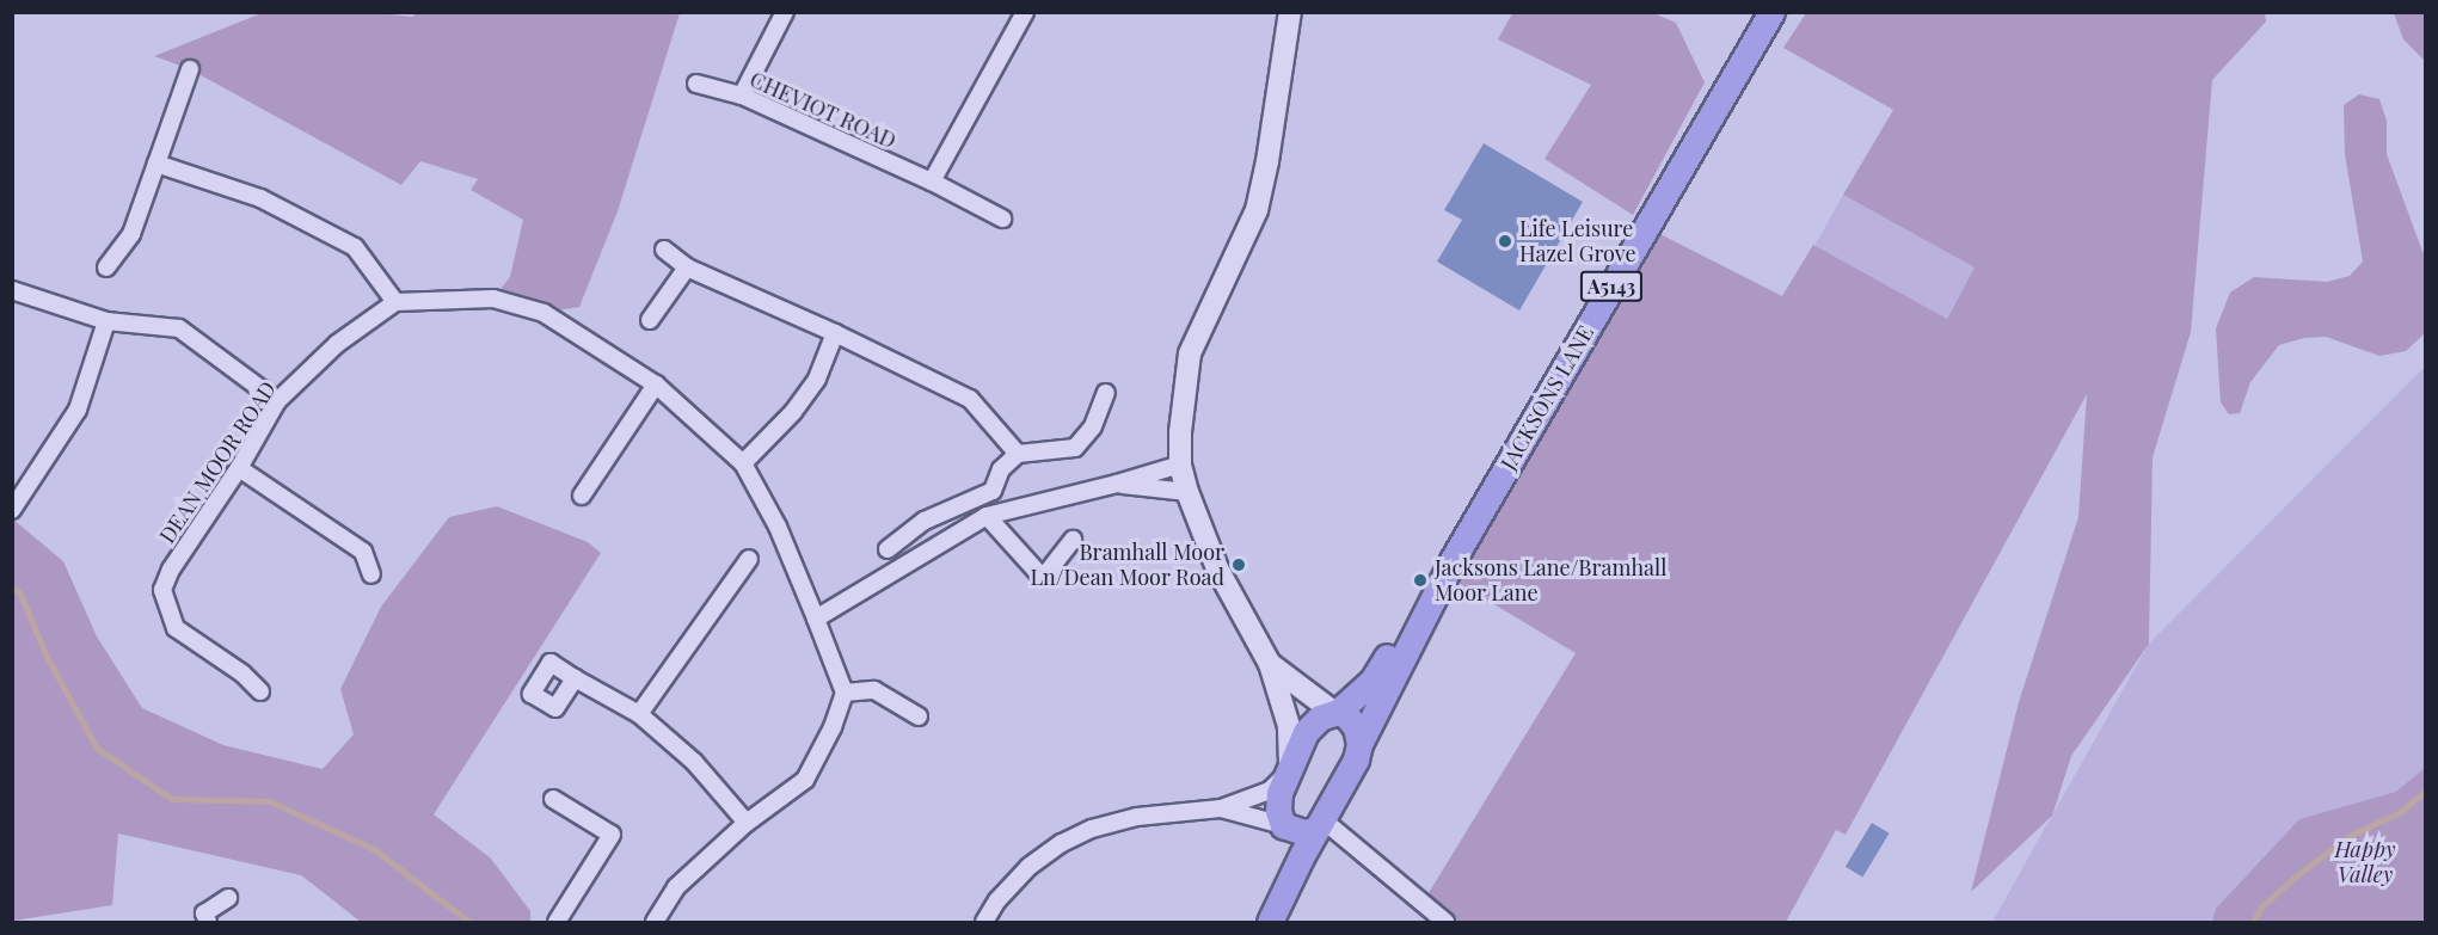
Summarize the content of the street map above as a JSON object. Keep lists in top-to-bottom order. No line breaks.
{"streets":{"main road":["A5143","JACKSONS LANE"],"street":["CHEVIOT ROAD","DEAN MOOR ROAD"]},"parks":["Happy Valley"],"places":["Life Leisure Hazel Grove","Bramhall Moor Ln/Dean Moor Road","Jacksons Lane/Bramhall Moor Lane"]}
